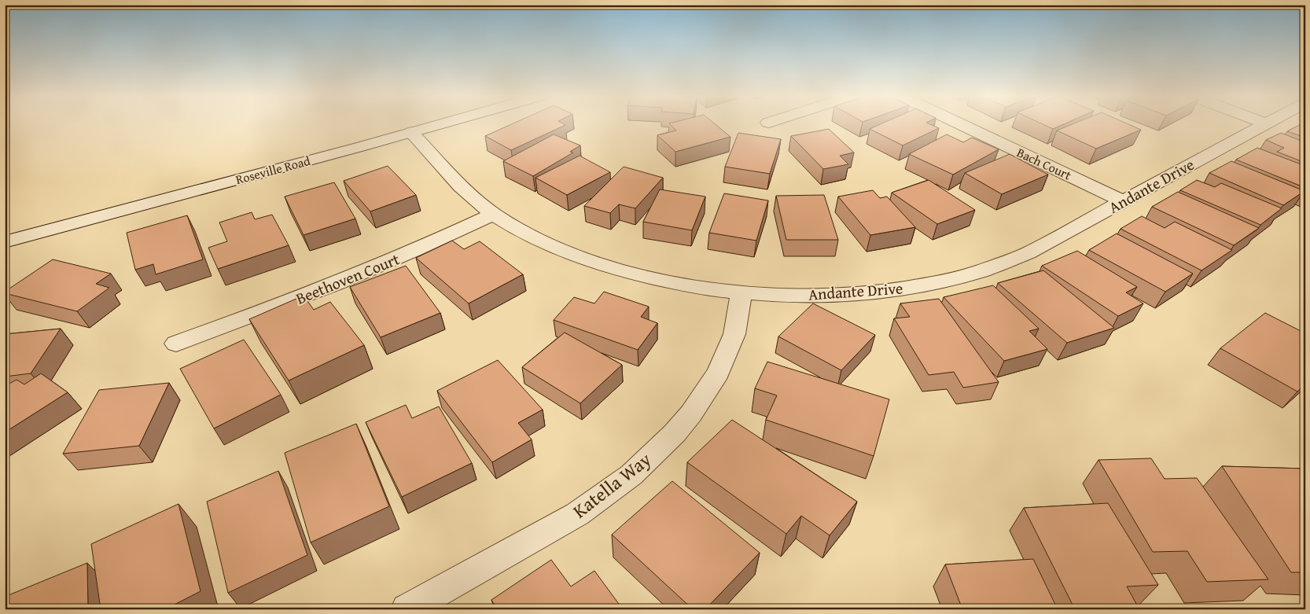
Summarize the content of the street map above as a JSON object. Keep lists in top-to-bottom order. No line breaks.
{"streets":{"street":["Bach Court","Roseville Road","Andante Drive","Beethoven Court","Katella Way"]},"crossings":[["Bach Court","Andante Drive"],["Roseville Road","Andante Drive"],["Andante Drive","Beethoven Court"],["Andante Drive","Katella Way"]]}
